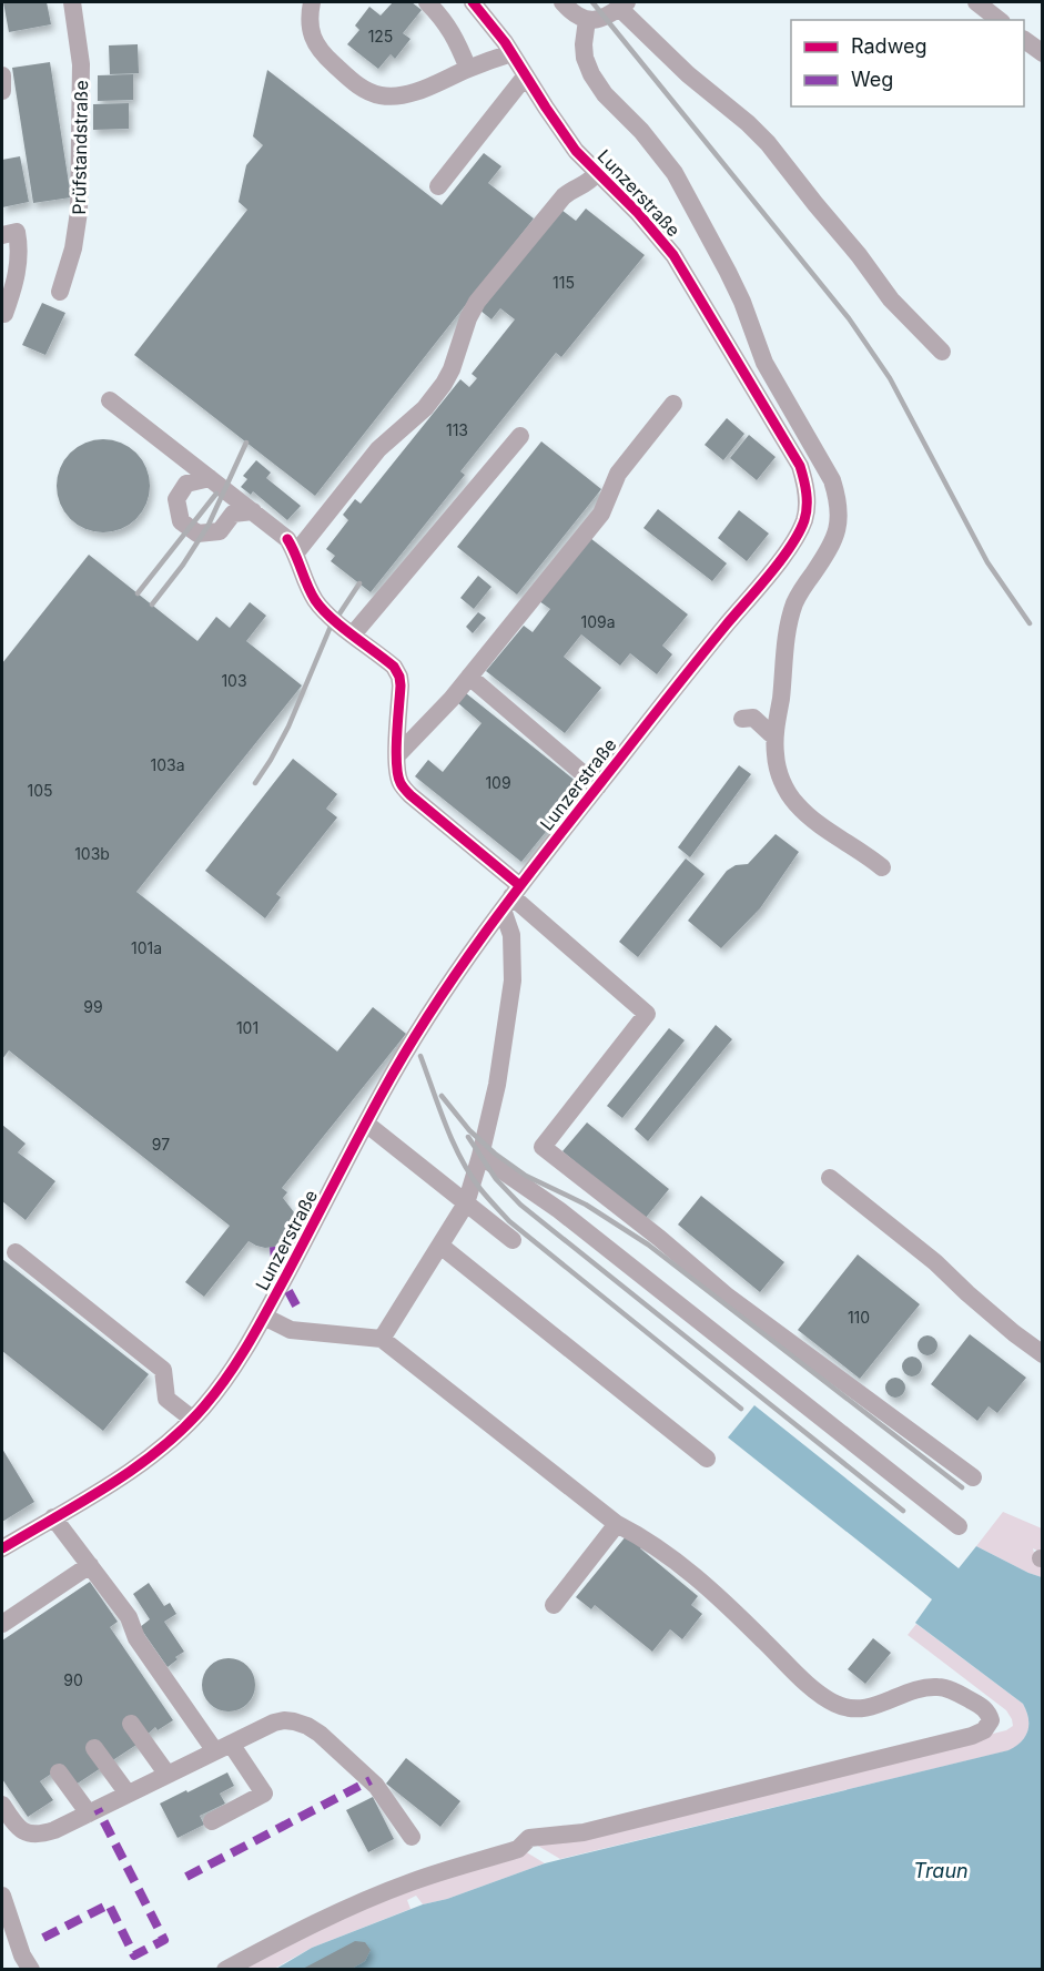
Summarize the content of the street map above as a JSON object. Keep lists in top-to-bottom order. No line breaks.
{"streets":{"street":["Prüfstandstraße","Lunzerstraße"]},"water":["Traun"],"house_numbers":["125","115","113","109a","103","103a","109","105","103b","101a","99","101","97","110","90"],"legend":["Radweg","Weg"]}
